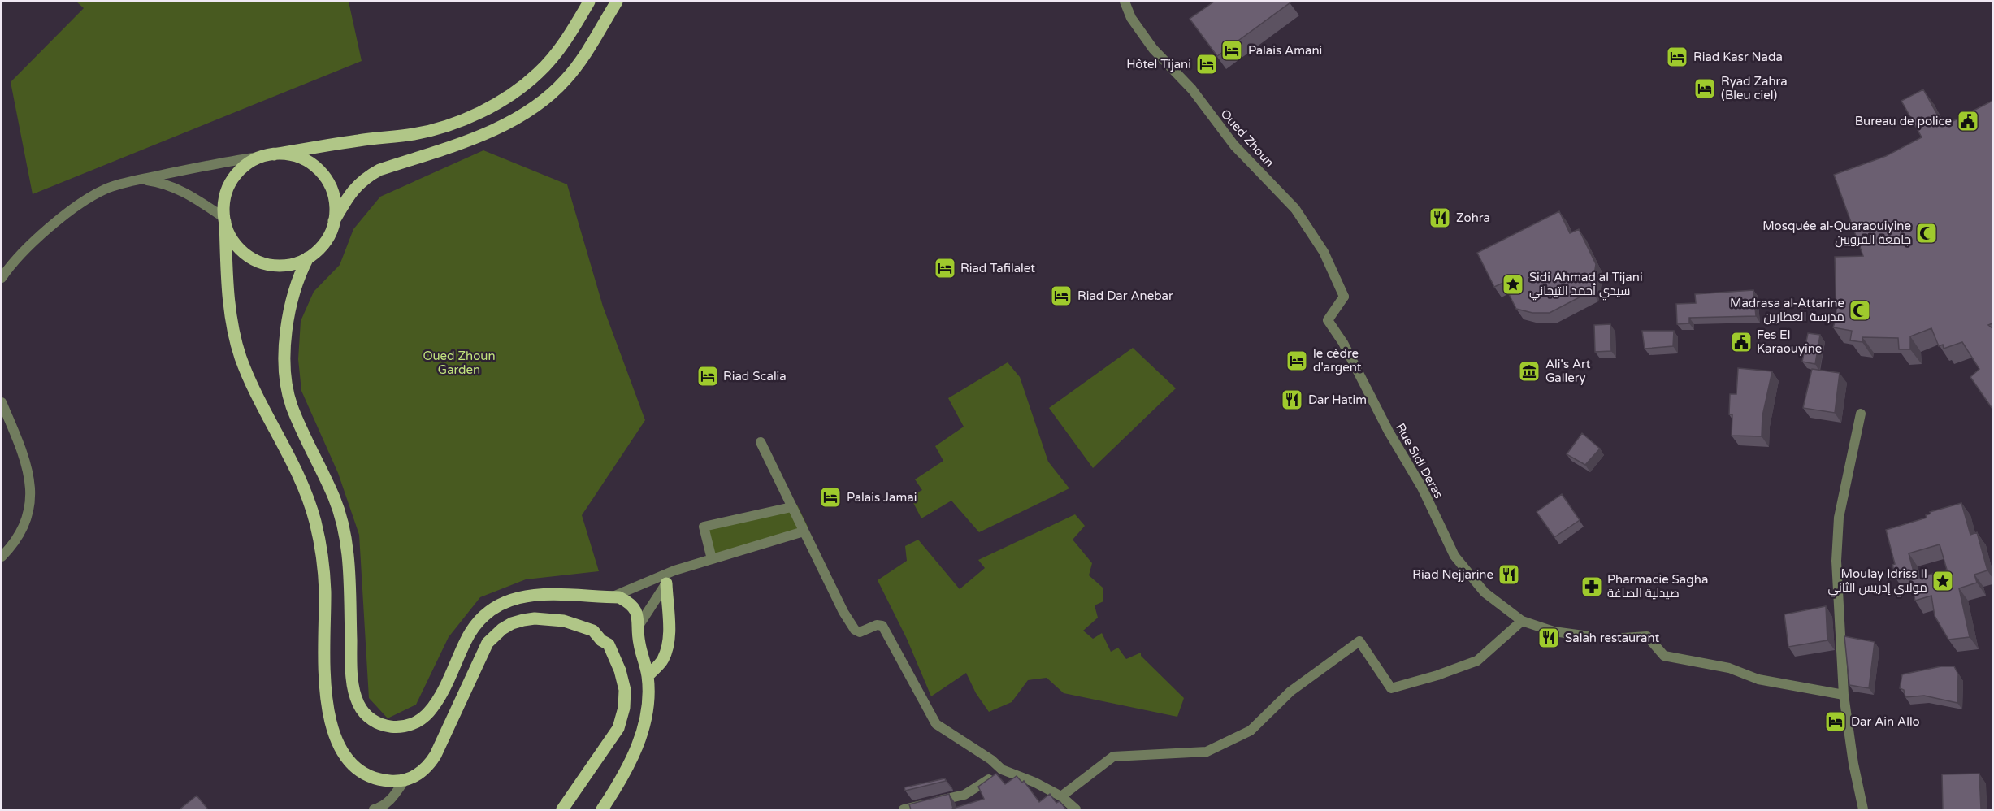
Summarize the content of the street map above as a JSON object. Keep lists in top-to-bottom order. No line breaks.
{"streets":{"street":["Oued Zhoun","Rue Sidi Deras"]},"crossings":[["Oued Zhoun","Rue Sidi Deras"]],"parks":["Oued Zhoun Garden"],"places":{"hotel":["Palais Amani","Riad Kasr Nada","Hôtel Tijani","Ryad Zahra (Bleu ciel)","Riad Tafilalet","Riad Dar Anebar","le cèdre d'argent","Riad Scalia","Palais Jamai","Dar Ain Allo"],"public building":["Bureau de police","Fes El Karaouyine"],"restaurant":["Zohra","Dar Hatim","Riad Nejjarine","Salah restaurant"],"mosque":["Mosquée al-Quaraouiyine جامعة القرويين","Madrasa al-Attarine مدرسة العطارين"],"place":["Sidi Ahmad al Tijani سيدي أحمد التيجاني","Moulay Idriss II مولاي إدريس الثاني"],"museum":["Ali's Art Gallery"],"pharmacy":["Pharmacie Sagha صيدلية الصاغة"]}}
